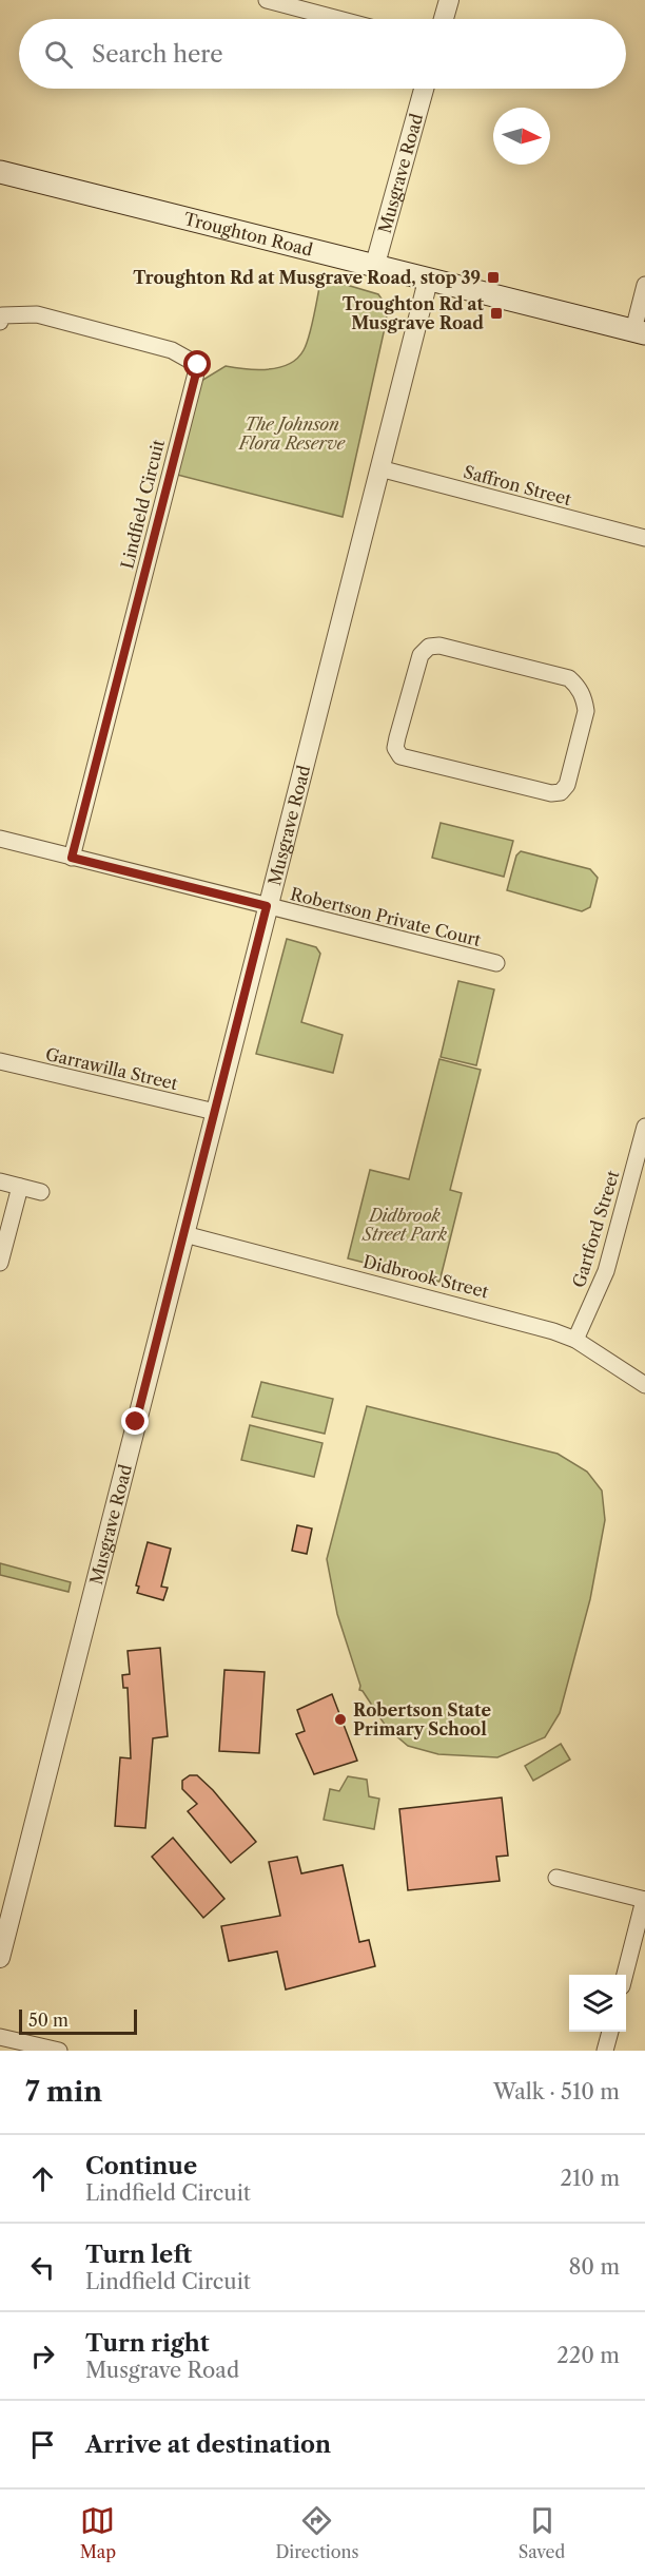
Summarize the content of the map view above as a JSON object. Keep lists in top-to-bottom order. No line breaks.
{"streets":{"main road":["Troughton Road"],"street":["Musgrave Road","Saffron Street","Lindfield Circuit","Robertson Private Court","Garrawilla Street","Gartford Street","Didbrook Street"]},"crossings":[["Musgrave Road","Troughton Road"],["Musgrave Road","Saffron Street"],["Musgrave Road","Robertson Private Court"],["Musgrave Road","Garrawilla Street"],["Musgrave Road","Didbrook Street"],["Gartford Street","Didbrook Street"]],"parks":["The Johnson Flora Reserve","Didbrook Street Park"],"places":{"transit":["Troughton Rd at Musgrave Road, stop 39","Troughton Rd at Musgrave Road"],"other":["Robertson State Primary School"]},"scale_bar":"50 m","north":"right","page":{"search":"Search here","scale":"50 m","heading":["7 min","Walk · 510 m"],"list":[["Continue","Lindfield Circuit","210 m"],["Turn left","Lindfield Circuit","80 m"],["Turn right","Musgrave Road","220 m"],"Arrive at destination"],"nav":["Map","Directions","Saved"]}}
